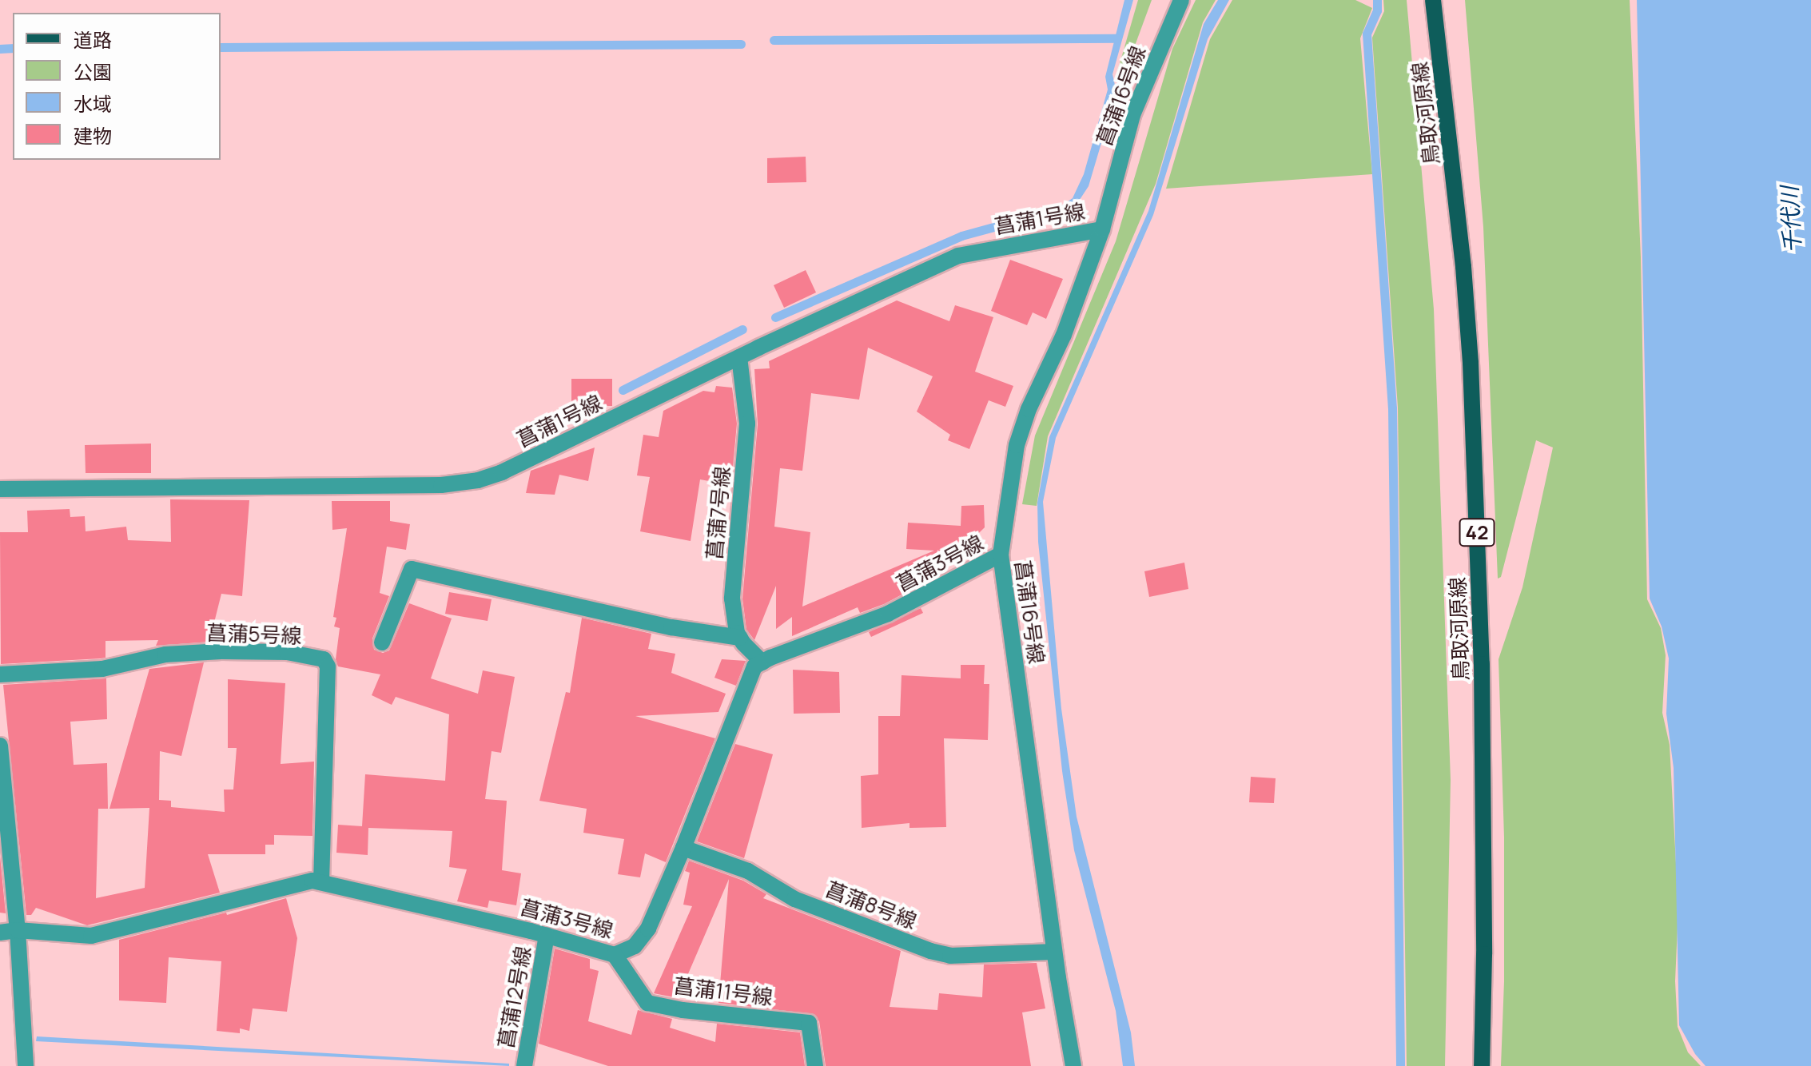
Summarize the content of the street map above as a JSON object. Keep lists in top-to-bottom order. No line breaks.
{"streets":{"main road":["鳥取河原線","42"],"street":["菖蒲16号線","菖蒲1号線","菖蒲7号線","菖蒲3号線","菖蒲5号線","菖蒲8号線","菖蒲11号線","菖蒲12号線"]},"crossings":[["菖蒲16号線","菖蒲1号線"],["菖蒲16号線","菖蒲3号線"],["菖蒲16号線","菖蒲8号線"],["菖蒲1号線","菖蒲7号線"],["菖蒲3号線","菖蒲5号線"],["菖蒲3号線","菖蒲8号線"],["菖蒲3号線","菖蒲11号線"],["菖蒲3号線","菖蒲12号線"]],"water":["千代川"],"legend":["道路","公園","水域","建物"]}
